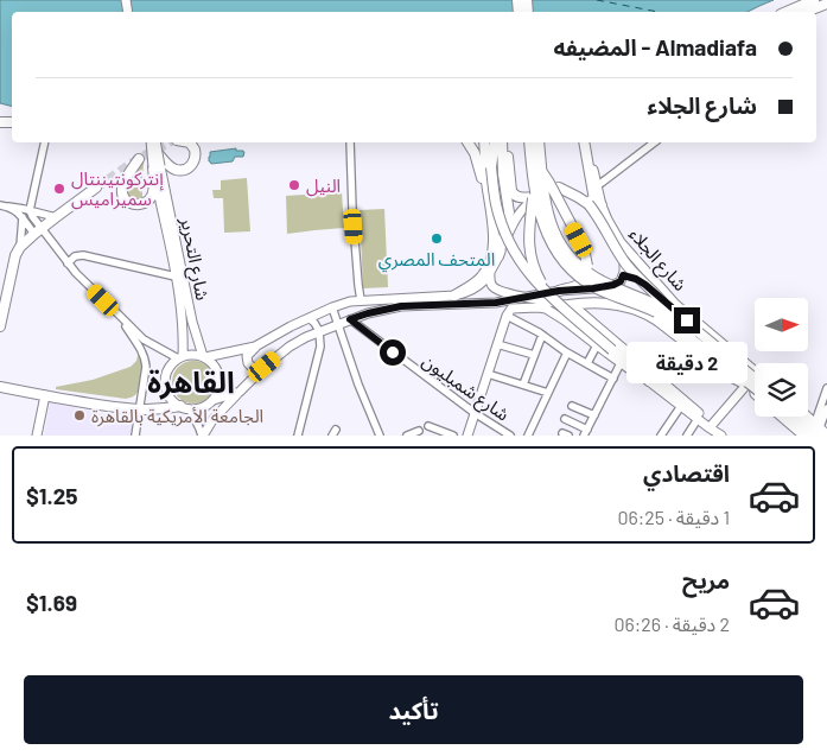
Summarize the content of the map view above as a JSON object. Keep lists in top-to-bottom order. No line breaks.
{"streets":{"main road":["شارع التحرير","شارع الجلاء"],"street":["شارع شمبليون"]},"districts":["القاهرة"],"places":["النيل","إنتركونتيننتال سميراميس","المتحف المصري","الجامعة الأمريكية بالقاهرة"],"north":"right","page":{"banner":["Almadiafa - المضيفه","شارع الجلاء"],"bubble":"2 دقيقة","list":[{"name":"اقتصادي","note":"1 دقيقة · 06:25","value":"$1.25"},{"name":"مريح","note":"2 دقيقة · 06:26","value":"$1.69"}],"buttons":"تأكيد"}}
